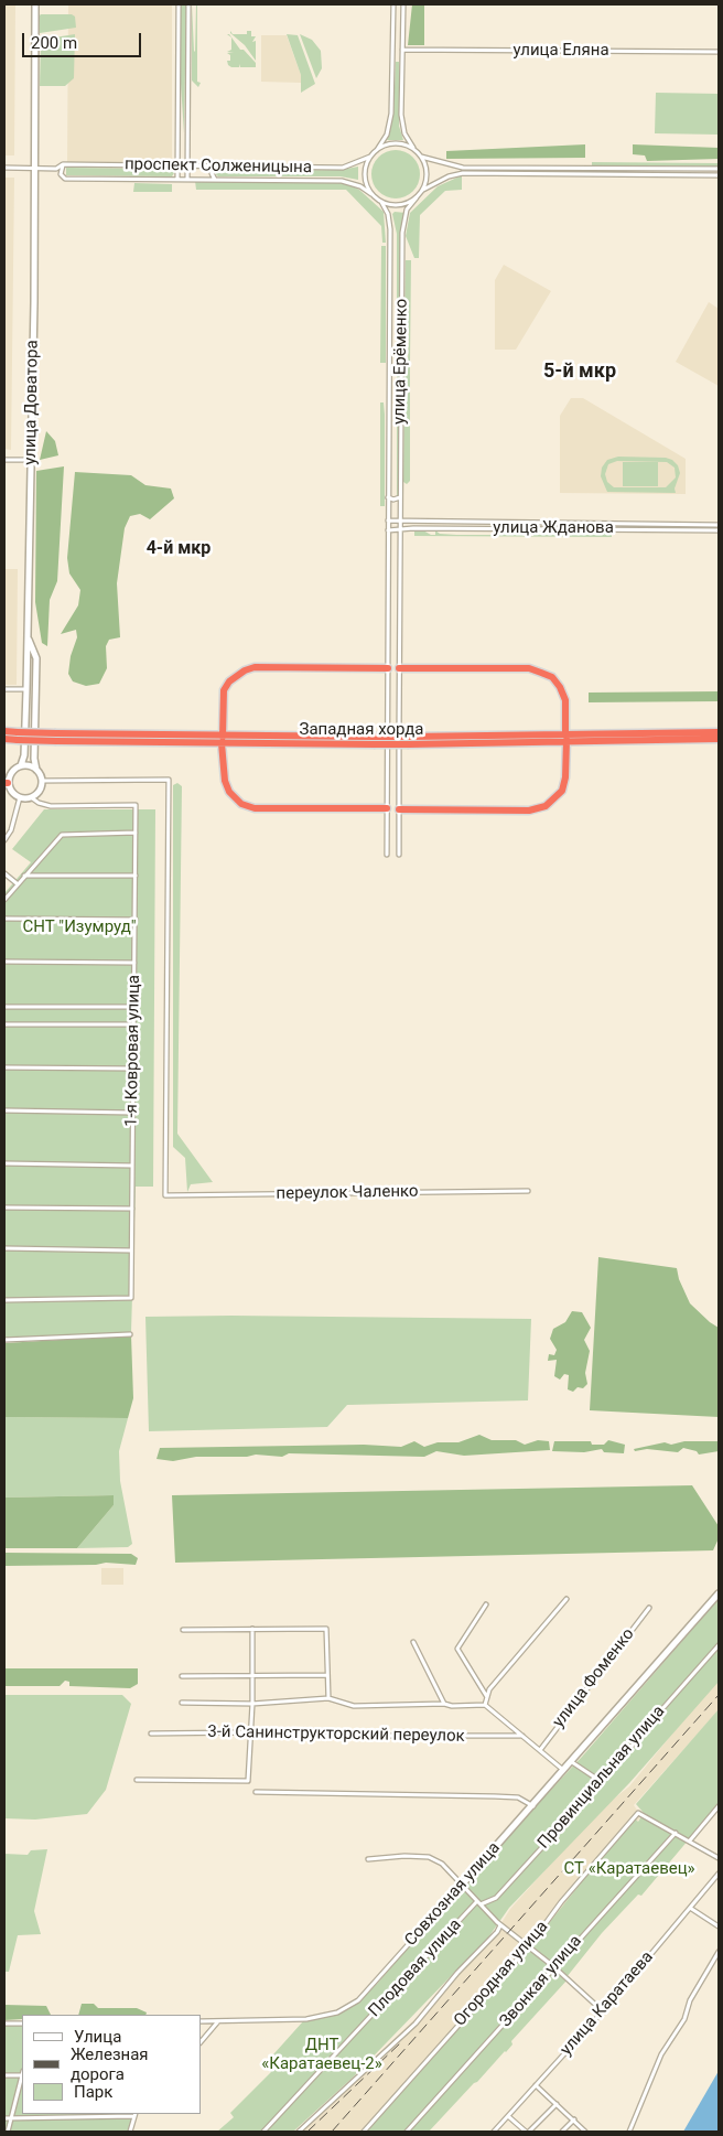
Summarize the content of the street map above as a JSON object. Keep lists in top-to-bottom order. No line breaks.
{"streets":{"highway":["Западная хорда"],"street":["улица Еляна","проспект Солженицына","улица Ерёменко","улица Доватора","улица Жданова","1-я Ковровая улица","переулок Чаленко","улица Фоменко","3-й Санинструкторский переулок","Провинциальная улица","Совхозная улица","Плодовая улица","Огородная улица","Звонкая улица","улица Каратаева"]},"crossings":[["проспект Солженицына","улица Ерёменко"],["улица Ерёменко","улица Жданова"],["улица Доватора","1-я Ковровая улица"],["улица Доватора","переулок Чаленко"],["1-я Ковровая улица","переулок Чаленко"],["Провинциальная улица","Плодовая улица"],["Огородная улица","Звонкая улица"]],"districts":["5-й мкр","4-й мкр"],"parks":["СНТ \"Изумруд\"","СТ «Каратаевец»","ДНТ «Каратаевец-2»"],"legend":["Улица","Железная дорога","Парк"],"scale_bar":"200 m"}
